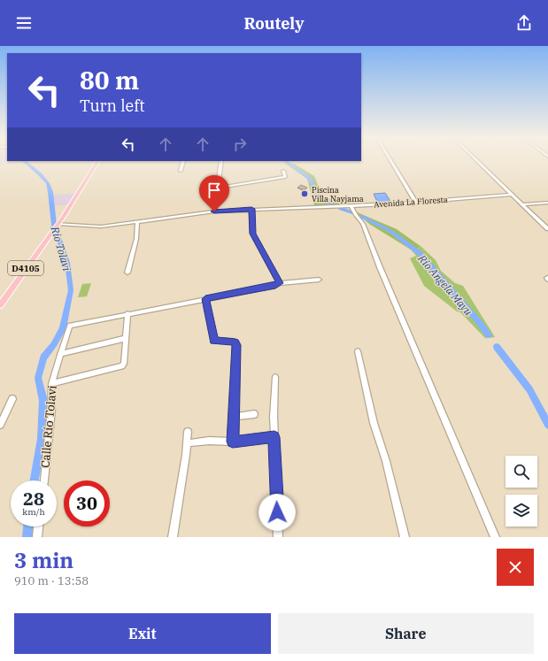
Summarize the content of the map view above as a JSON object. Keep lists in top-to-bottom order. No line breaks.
{"streets":{"main road":["D4105"],"street":["Avenida La Floresta","Calle Río Tolavi"]},"crossings":[["Avenida La Floresta","D4105"]],"water":["Río Tolavi","Río Angela Mayu"],"places":["Piscina Villa Nayjama"],"page":{"header":"Routely","turn":["80 m","Turn left"],"speed":"28 km/h","limit":"30","heading":["3 min","910 m · 13:58"],"buttons":["Exit","Share"]}}
